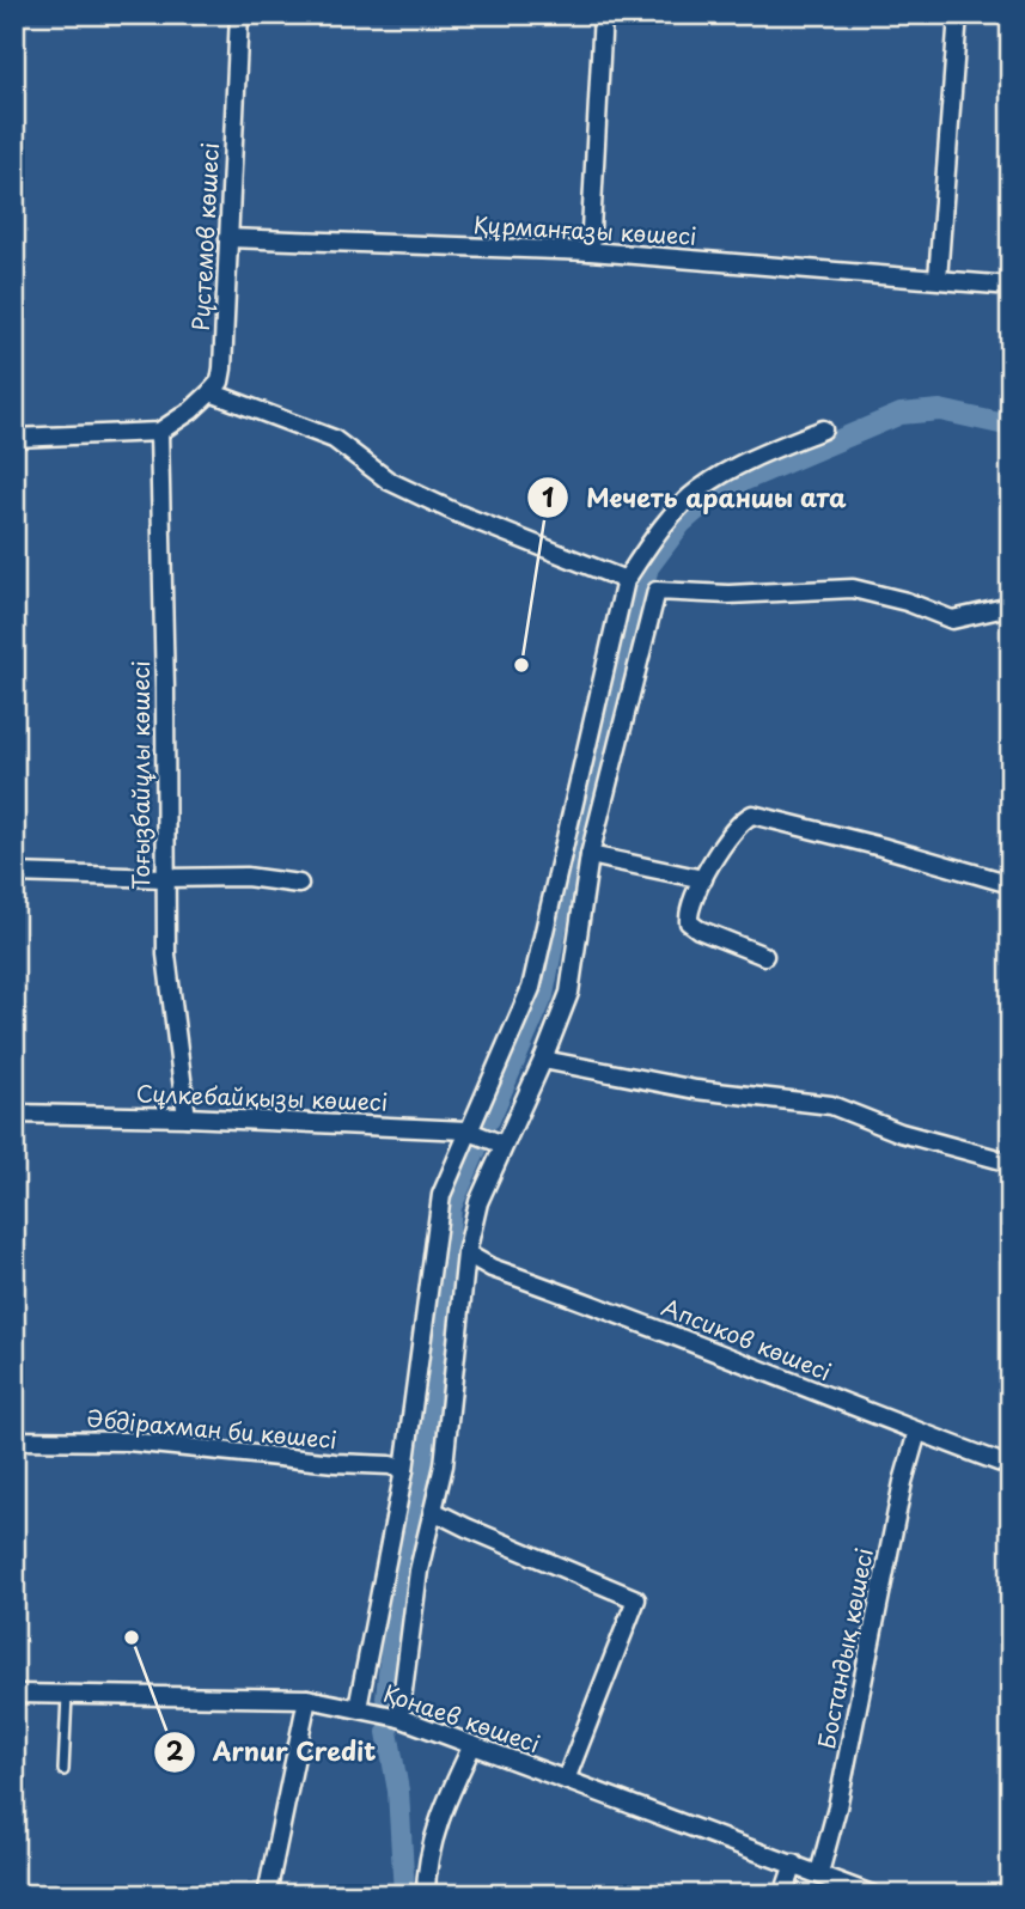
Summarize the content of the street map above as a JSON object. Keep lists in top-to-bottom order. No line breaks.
{"streets":{"street":["Құрманғазы көшесі","Рүстемов көшесі","Тоғызбайұлы көшесі","Сұлкебайқызы көшесі","Апсиков көшесі","Әбдірахман би көшесі","Бостандық көшесі","Қонаев көшесі"]},"crossings":[["Құрманғазы көшесі","Рүстемов көшесі"],["Тоғызбайұлы көшесі","Сұлкебайқызы көшесі"],["Апсиков көшесі","Бостандық көшесі"],["Бостандық көшесі","Қонаев көшесі"]],"places":["Мечеть араншы ата","Arnur Credit"]}
